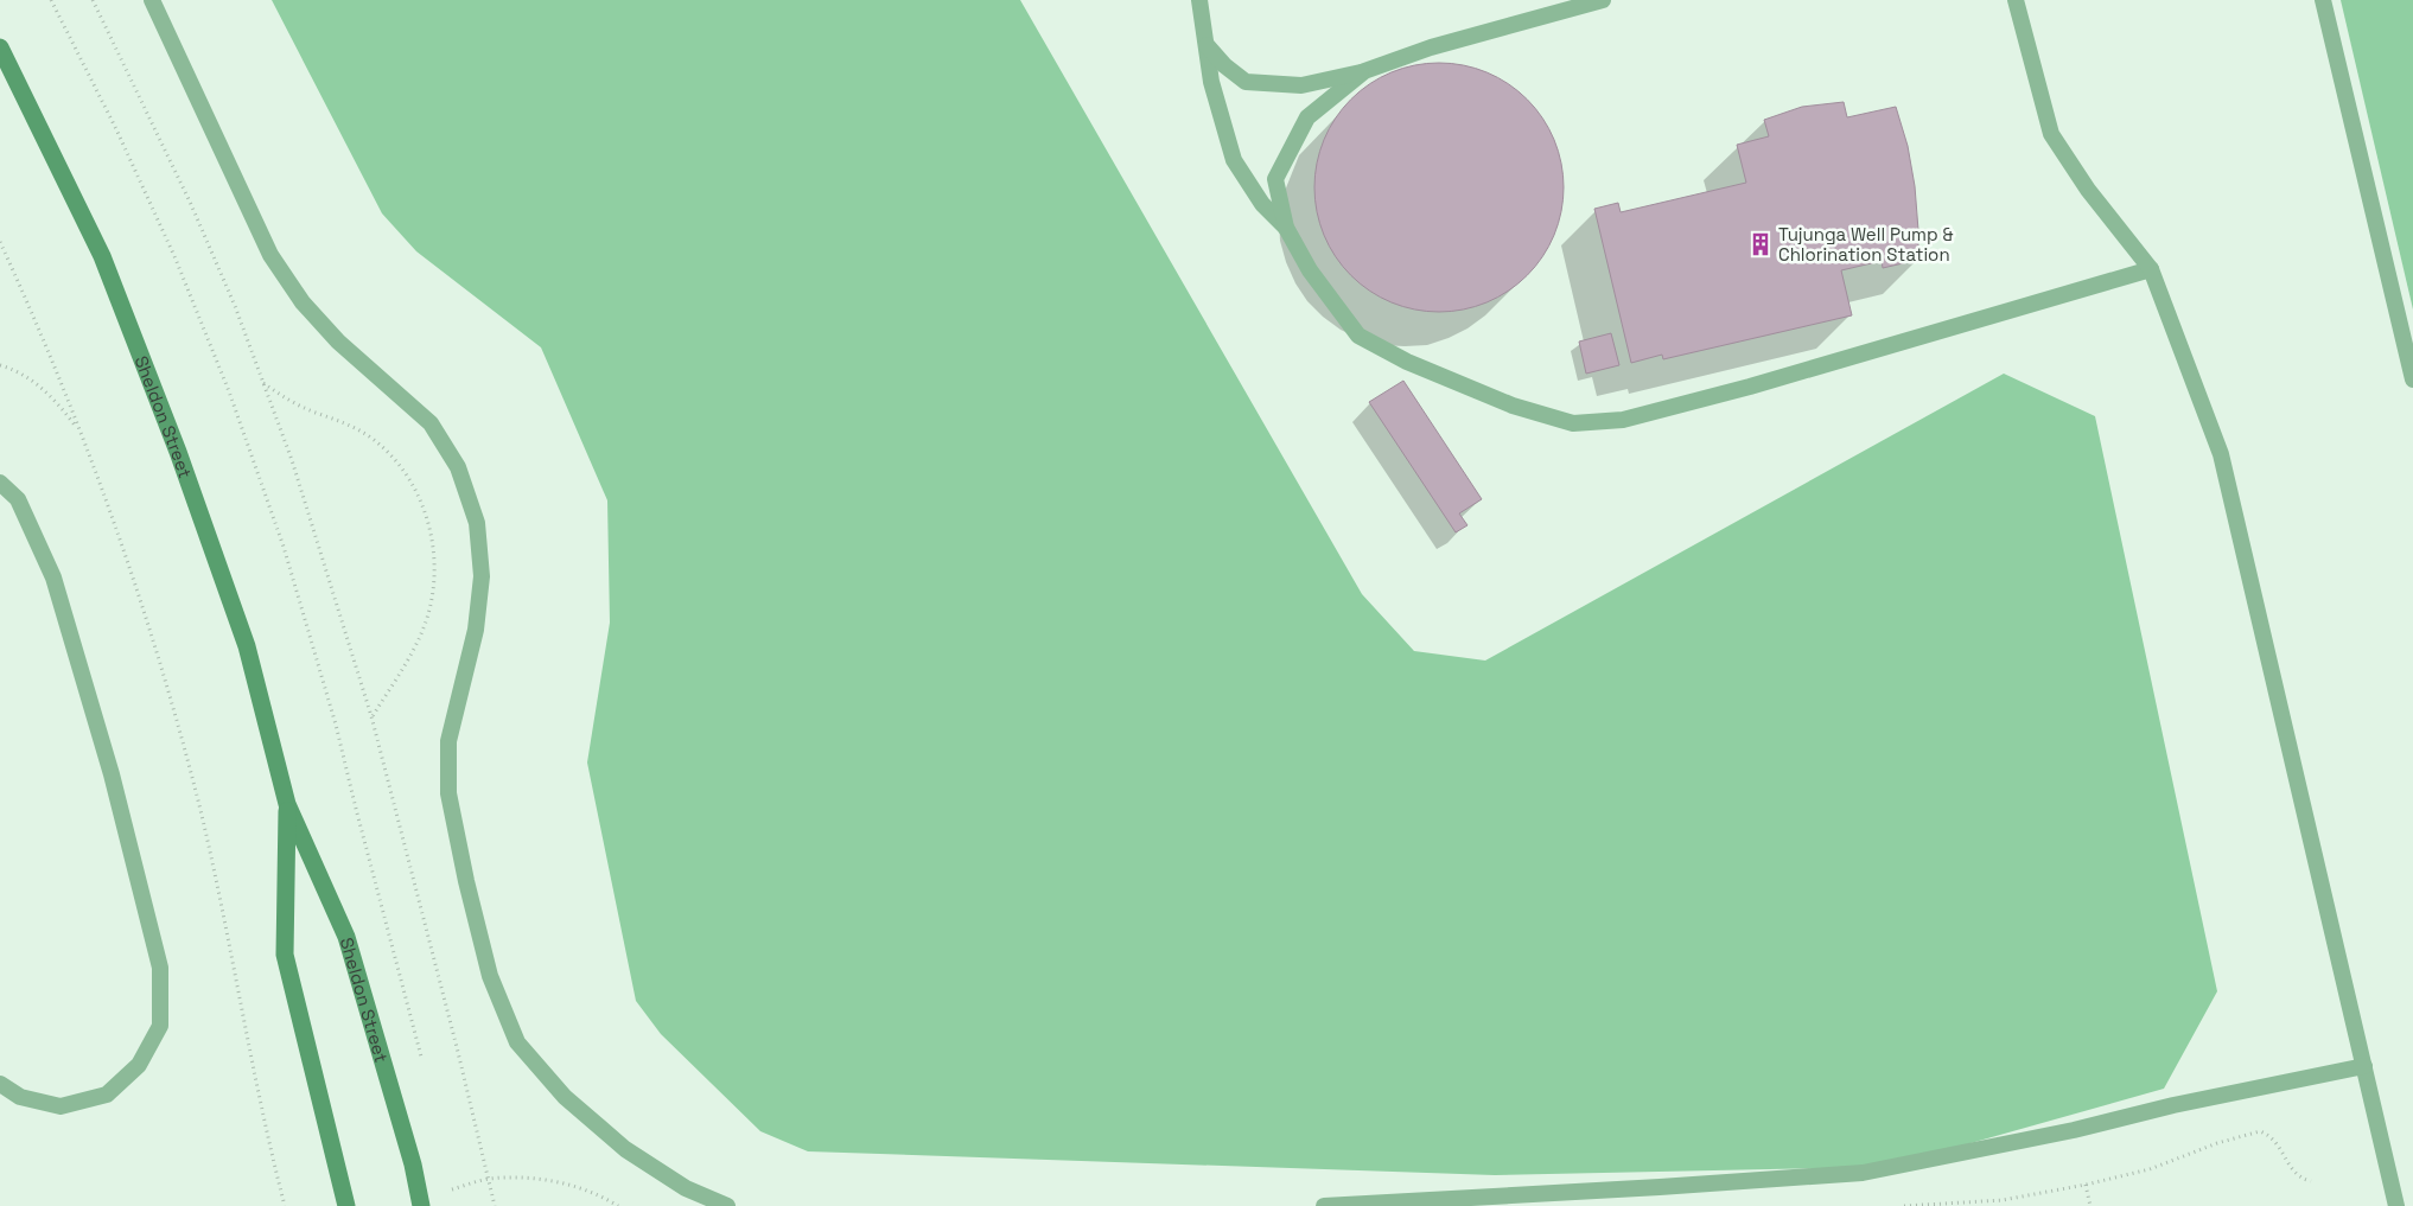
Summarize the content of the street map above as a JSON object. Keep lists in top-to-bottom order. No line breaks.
{"streets":{"main road":["Sheldon Street"]},"places":{"building":["Tujunga Well Pump & Chlorination Station"]}}
